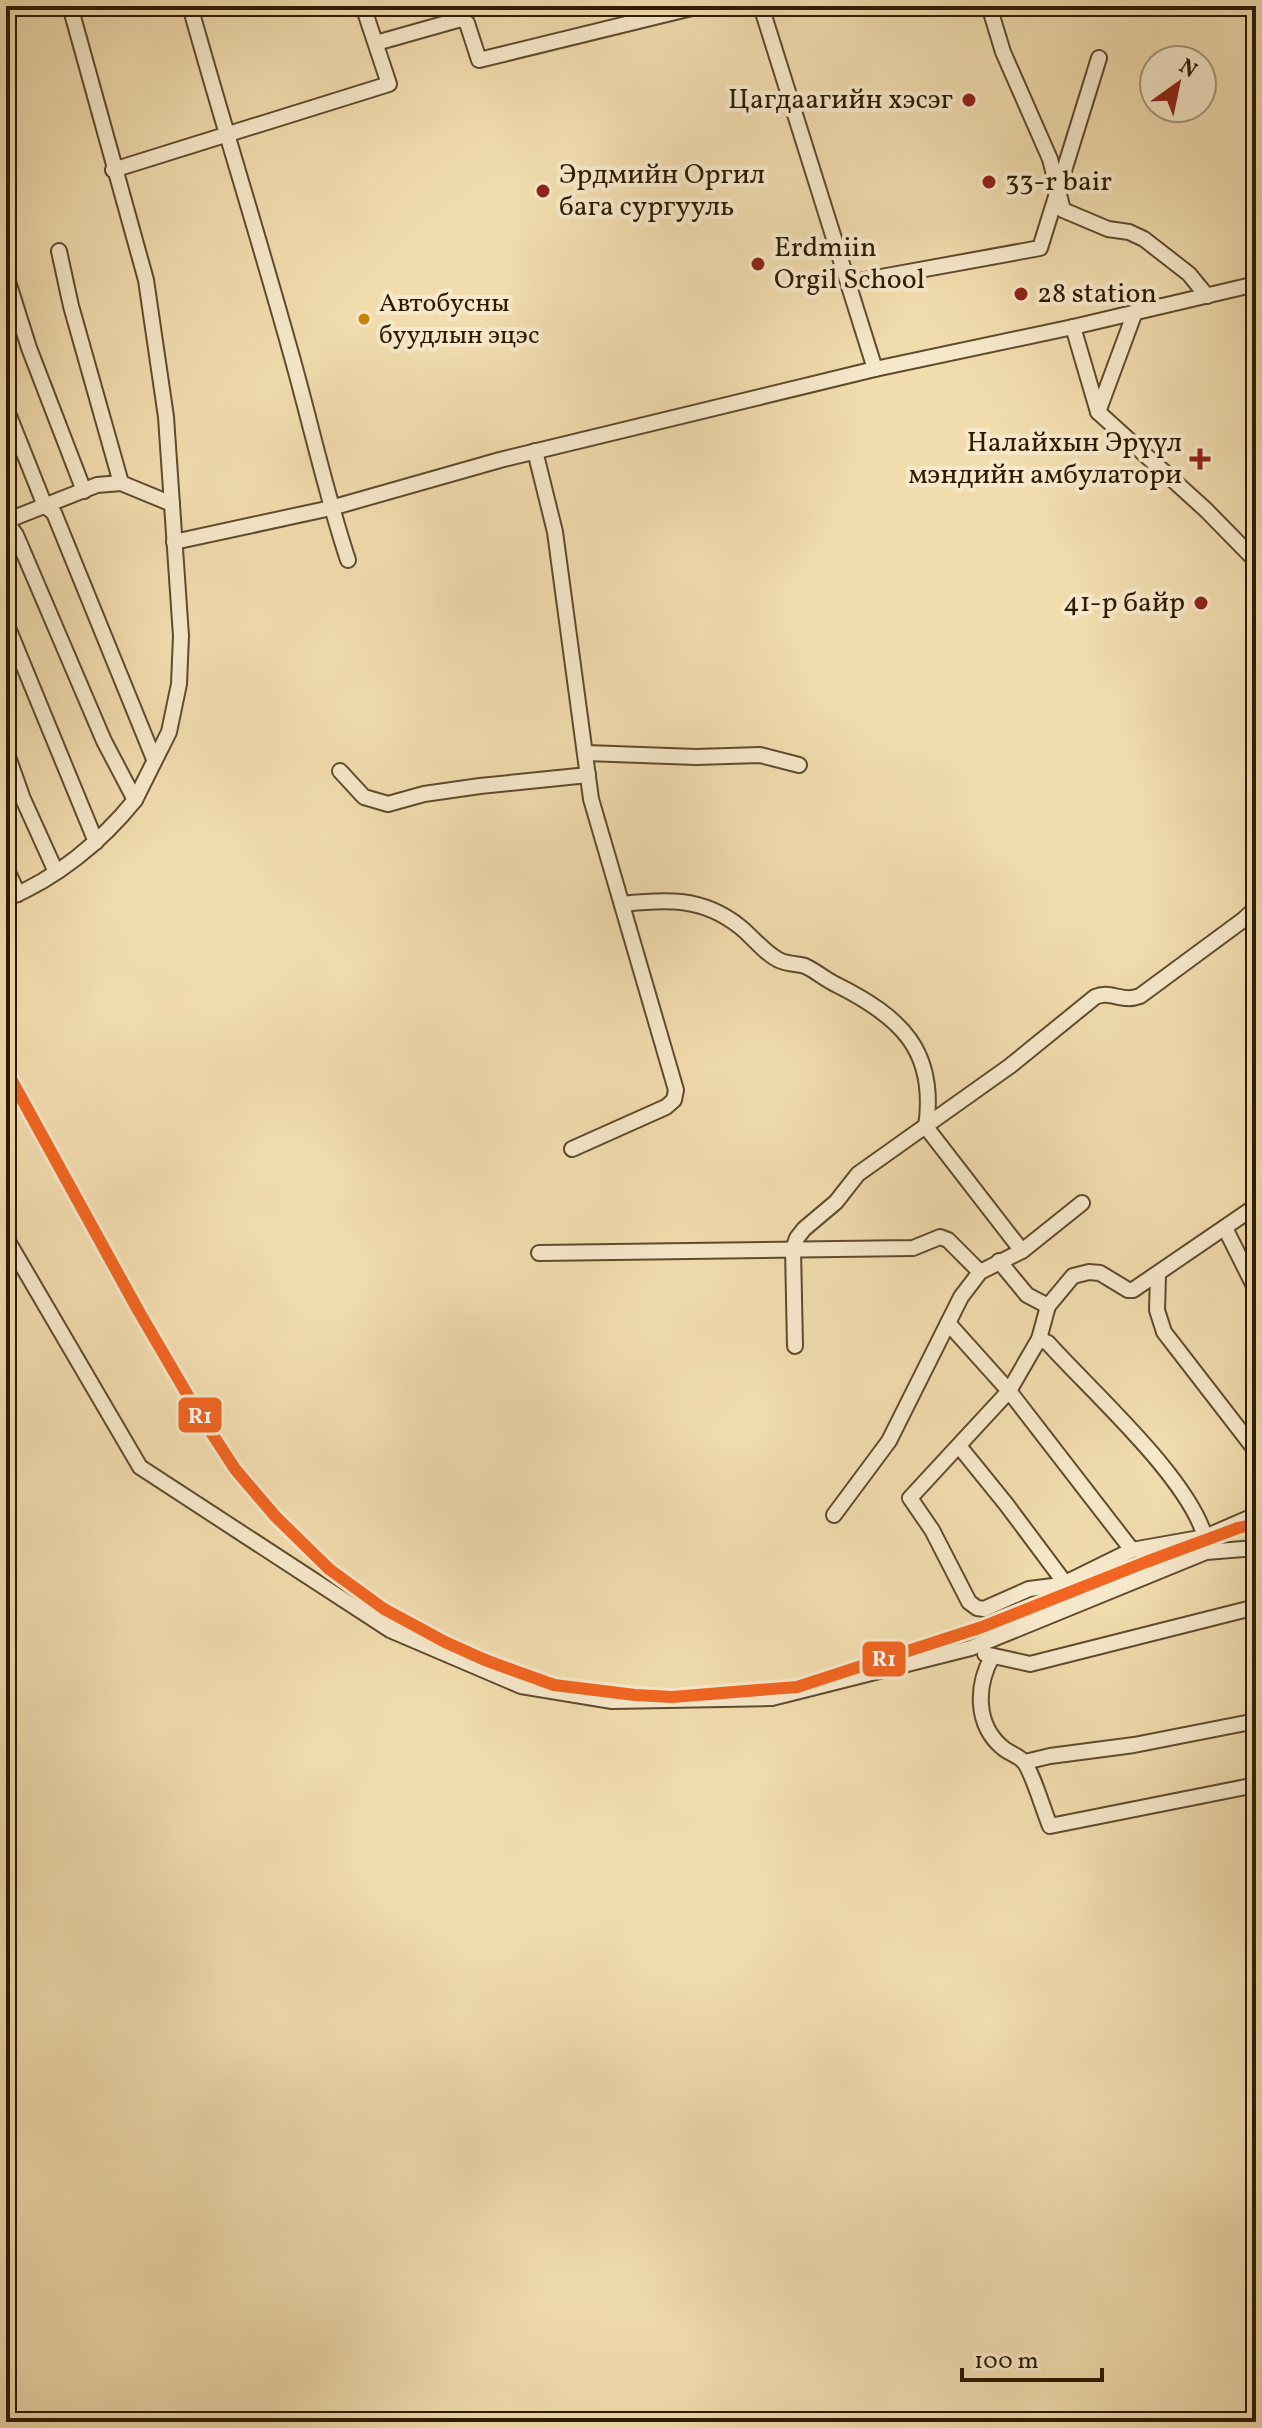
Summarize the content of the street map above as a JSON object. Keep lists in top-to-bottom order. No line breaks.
{"places":{"other":["Цагдаагийн хэсэг","33-r bair","Эрдмийн Оргил бага сургууль","Erdmiin Orgil School","28 station","Автобусны буудлын эцэс","41-р байр"],"health":["Налайхын Эрүүл мэндийн амбулатори"]},"lines":["transit line R1"],"scale_bar":"100 m","north":"top right"}
